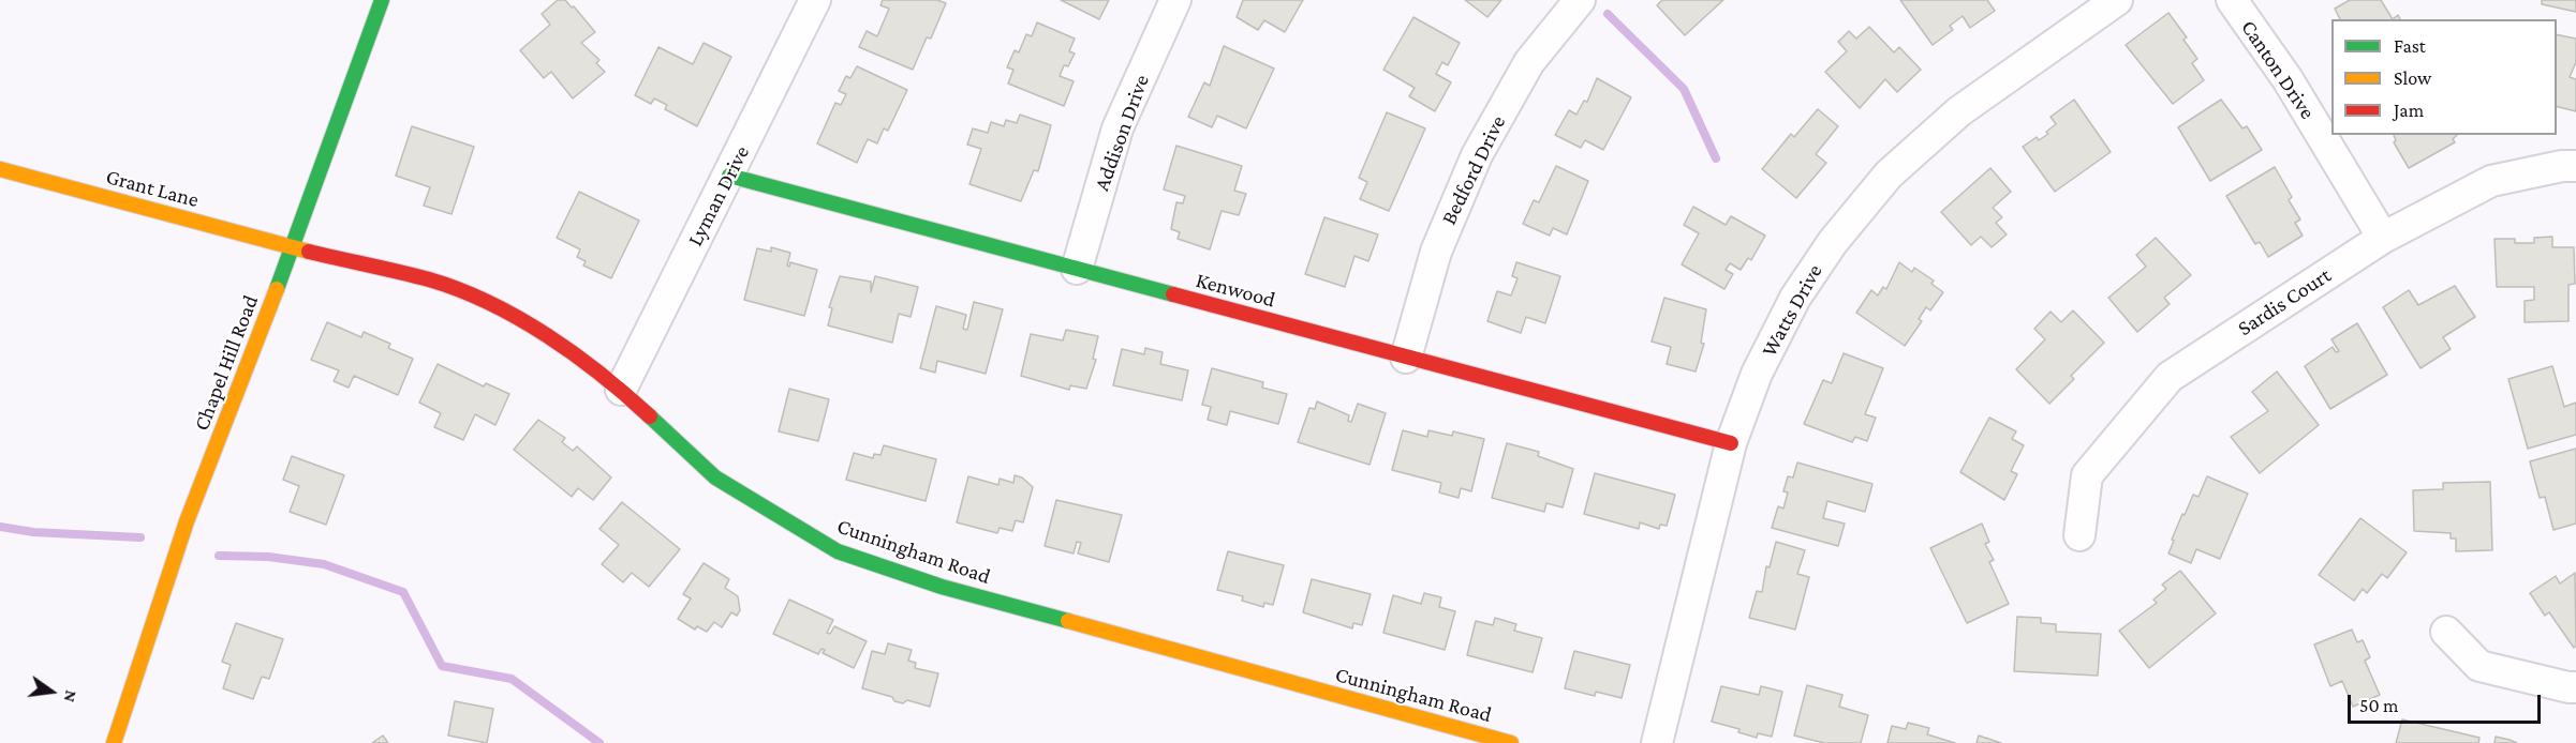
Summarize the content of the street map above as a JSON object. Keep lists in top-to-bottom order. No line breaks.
{"streets":{"street":["Canton Drive","Addison Drive","Bedford Drive","Grant Lane","Lyman Drive","Kenwood","Sardis Court","Watts Drive","Chapel Hill Road","Cunningham Road"]},"crossings":[["Canton Drive","Sardis Court"],["Addison Drive","Kenwood"],["Bedford Drive","Kenwood"],["Grant Lane","Chapel Hill Road"],["Grant Lane","Cunningham Road"],["Lyman Drive","Kenwood"],["Lyman Drive","Cunningham Road"],["Kenwood","Watts Drive"],["Chapel Hill Road","Cunningham Road"]],"legend":["Fast","Slow","Jam"],"scale_bar":"50 m","north":"right"}
